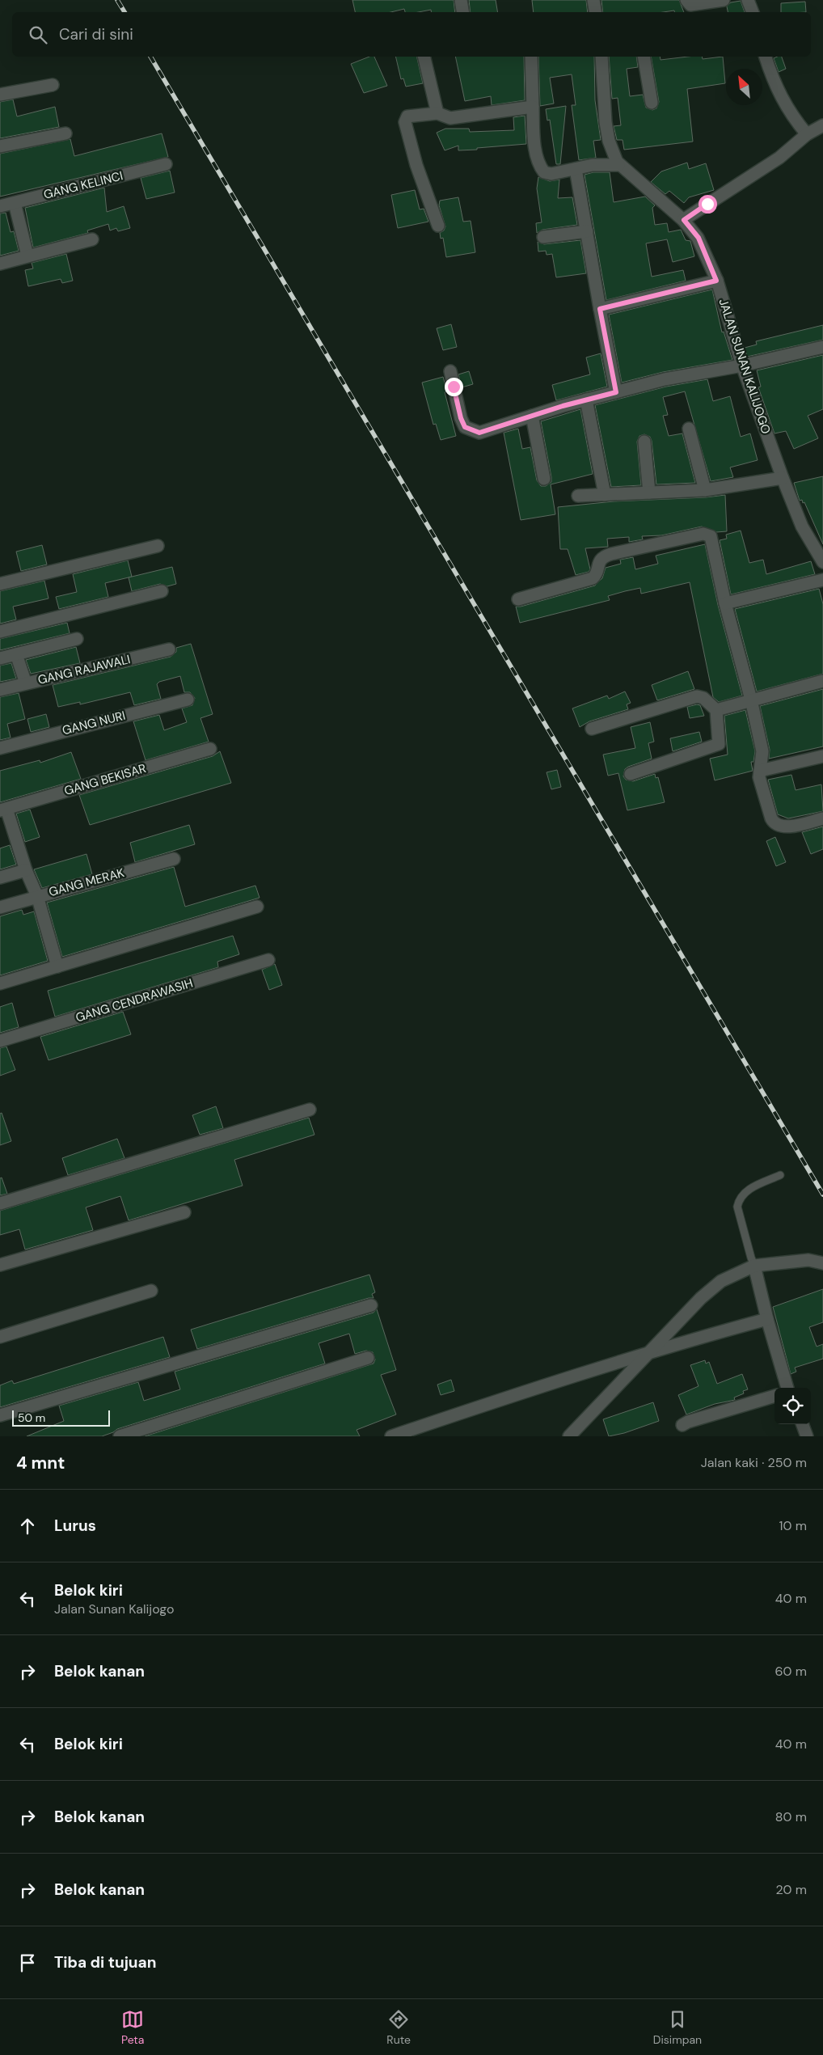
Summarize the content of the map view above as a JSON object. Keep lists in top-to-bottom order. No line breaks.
{"streets":{"street":["GANG KELINCI","JALAN SUNAN KALIJOGO","GANG RAJAWALI","GANG NURI","GANG BEKISAR","GANG MERAK","GANG CENDRAWASIH"]},"scale_bar":"50 m","north":"top left","page":{"search":"Cari di sini","scale":"50 m","heading":["4 mnt","Jalan kaki · 250 m"],"list":[["Lurus","10 m"],["Belok kiri","Jalan Sunan Kalijogo","40 m"],["Belok kanan","60 m"],["Belok kiri","40 m"],["Belok kanan","80 m"],["Belok kanan","20 m"],"Tiba di tujuan"],"nav":["Peta","Rute","Disimpan"]}}
